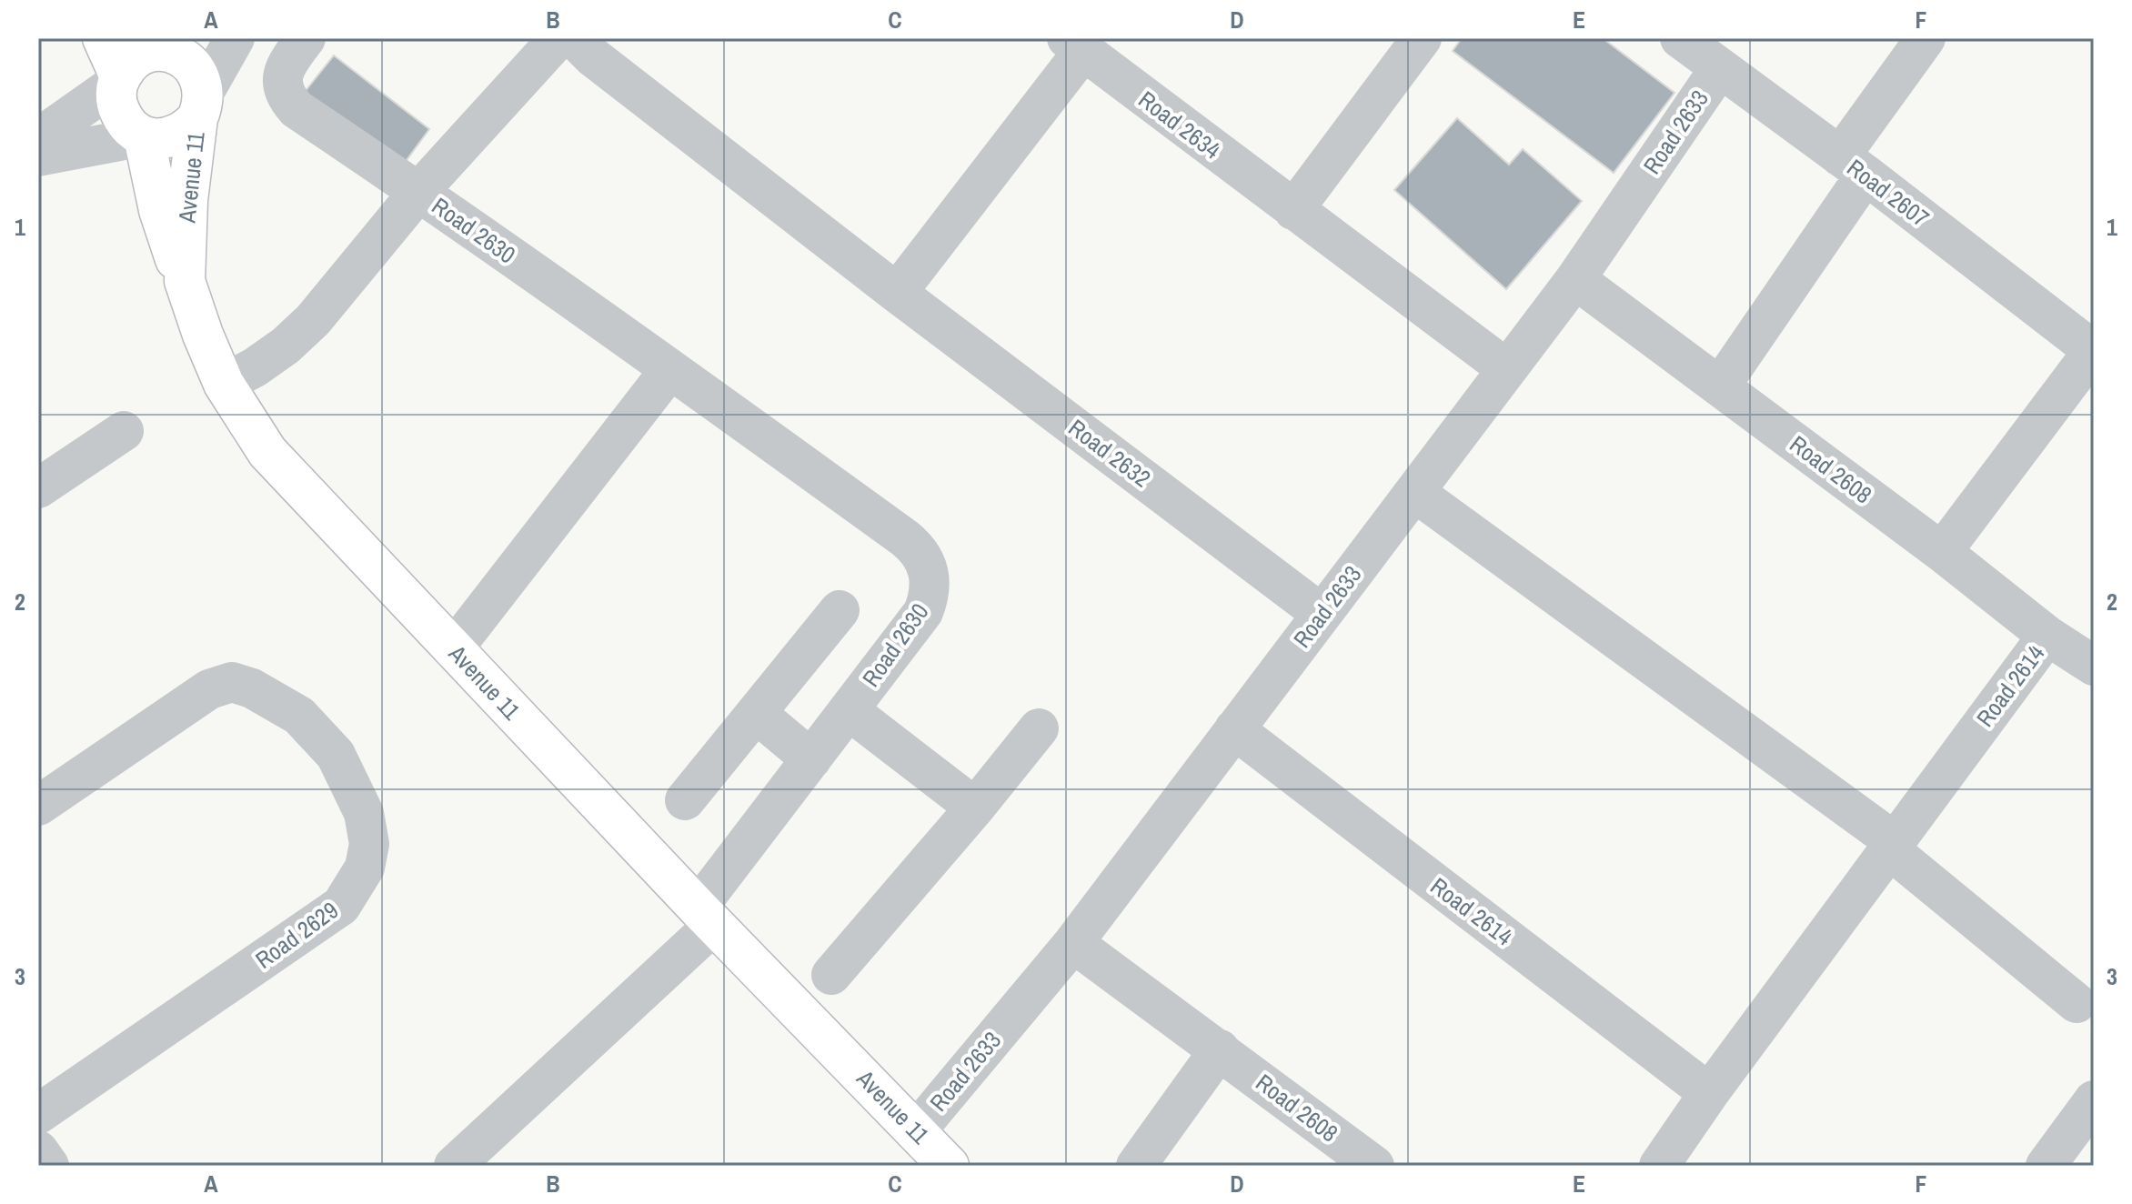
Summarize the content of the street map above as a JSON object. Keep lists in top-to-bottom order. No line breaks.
{"streets":{"main road":["Avenue 11"],"street":["Road 2634","Road 2633","Road 2607","Road 2630","Road 2632","Road 2608","Road 2614","Road 2629"]},"crossings":[["Road 2634","Road 2633"],["Road 2633","Avenue 11"],["Road 2633","Road 2607"],["Road 2633","Road 2632"],["Road 2633","Road 2608"],["Road 2633","Road 2614"],["Avenue 11","Road 2630"],["Road 2608","Road 2614"]],"grid":{"columns":["A","B","C","D","E","F"],"rows":["1","2","3"]}}
